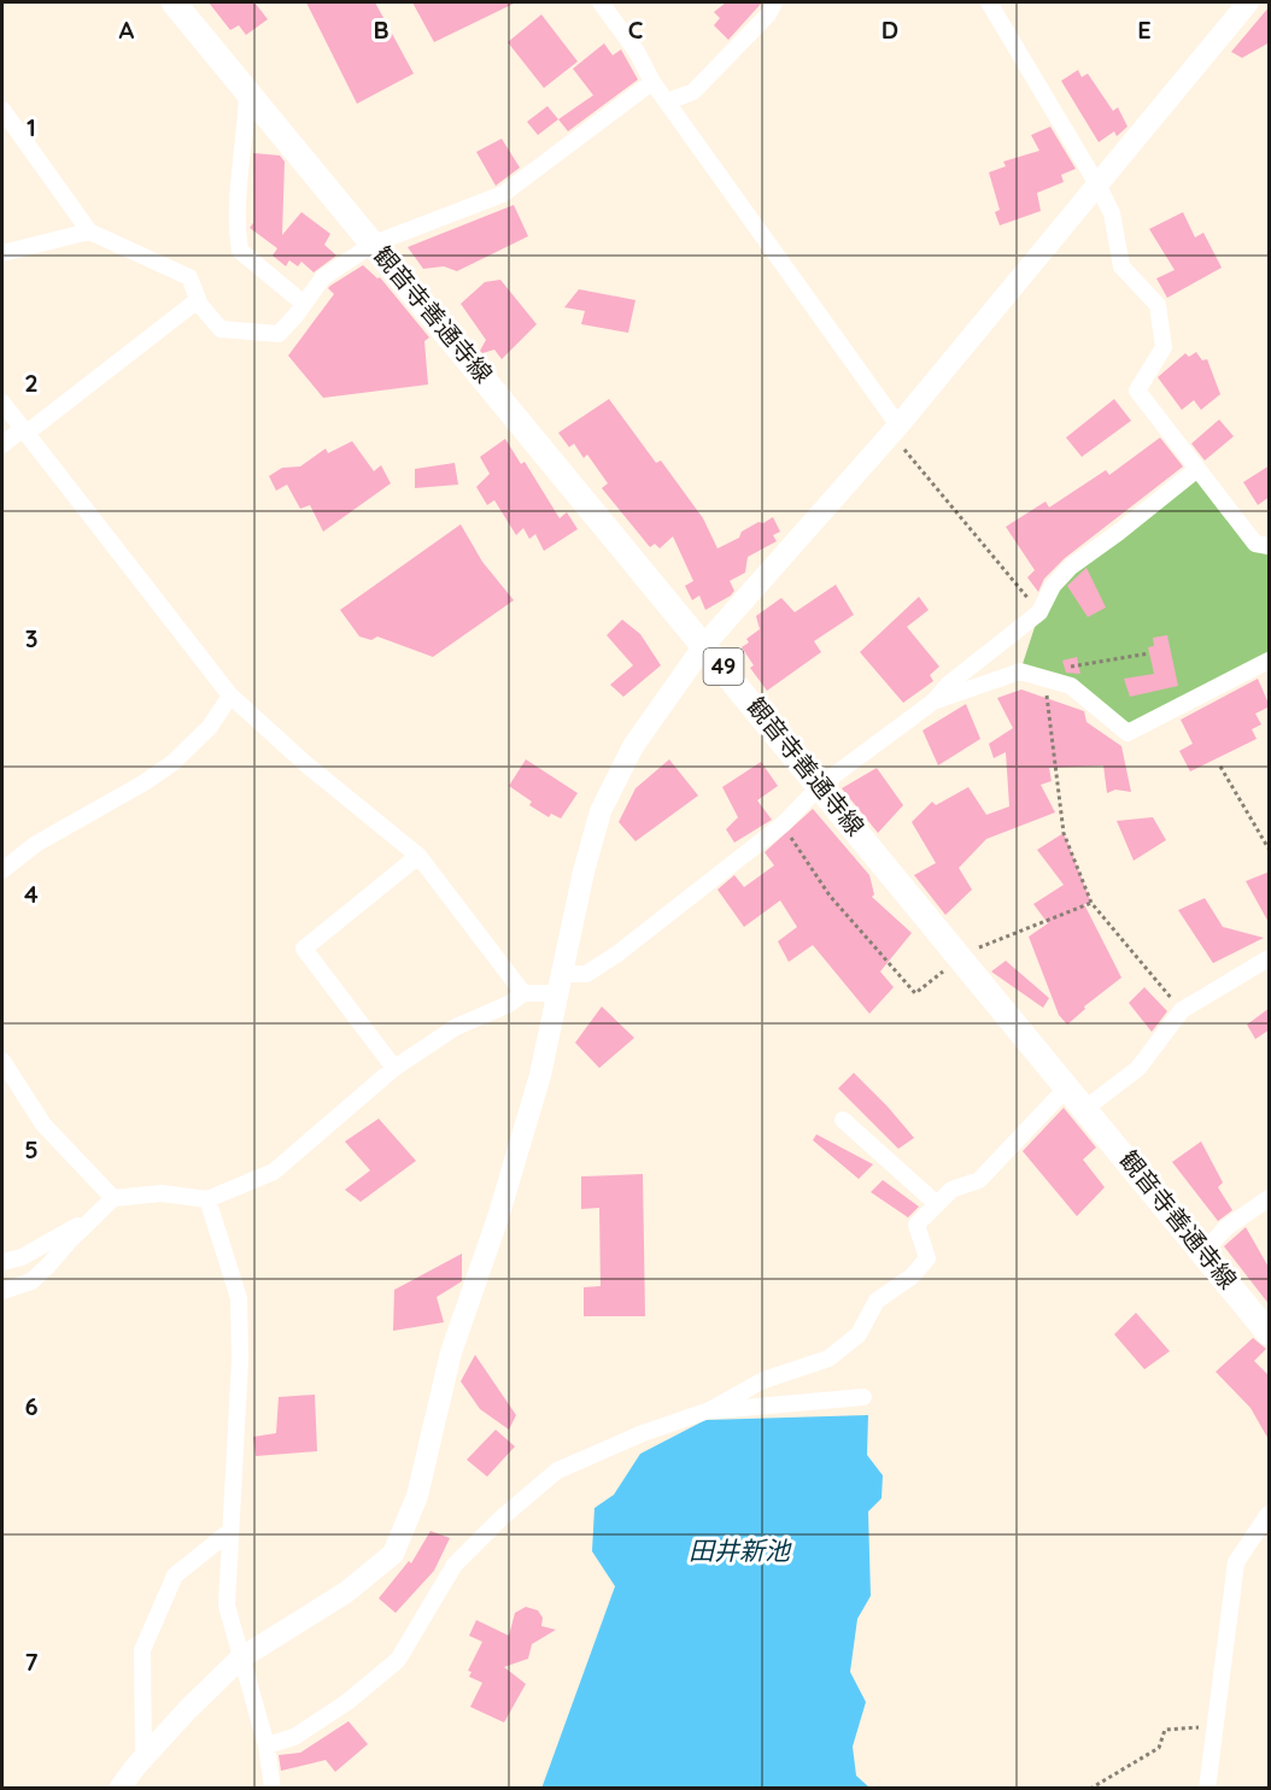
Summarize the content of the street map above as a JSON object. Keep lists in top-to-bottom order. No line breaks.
{"streets":{"main road":["観音寺善通寺線","49"]},"water":["田井新池"],"grid":{"columns":["A","B","C","D","E"],"rows":["1","2","3","4","5","6","7"]}}
